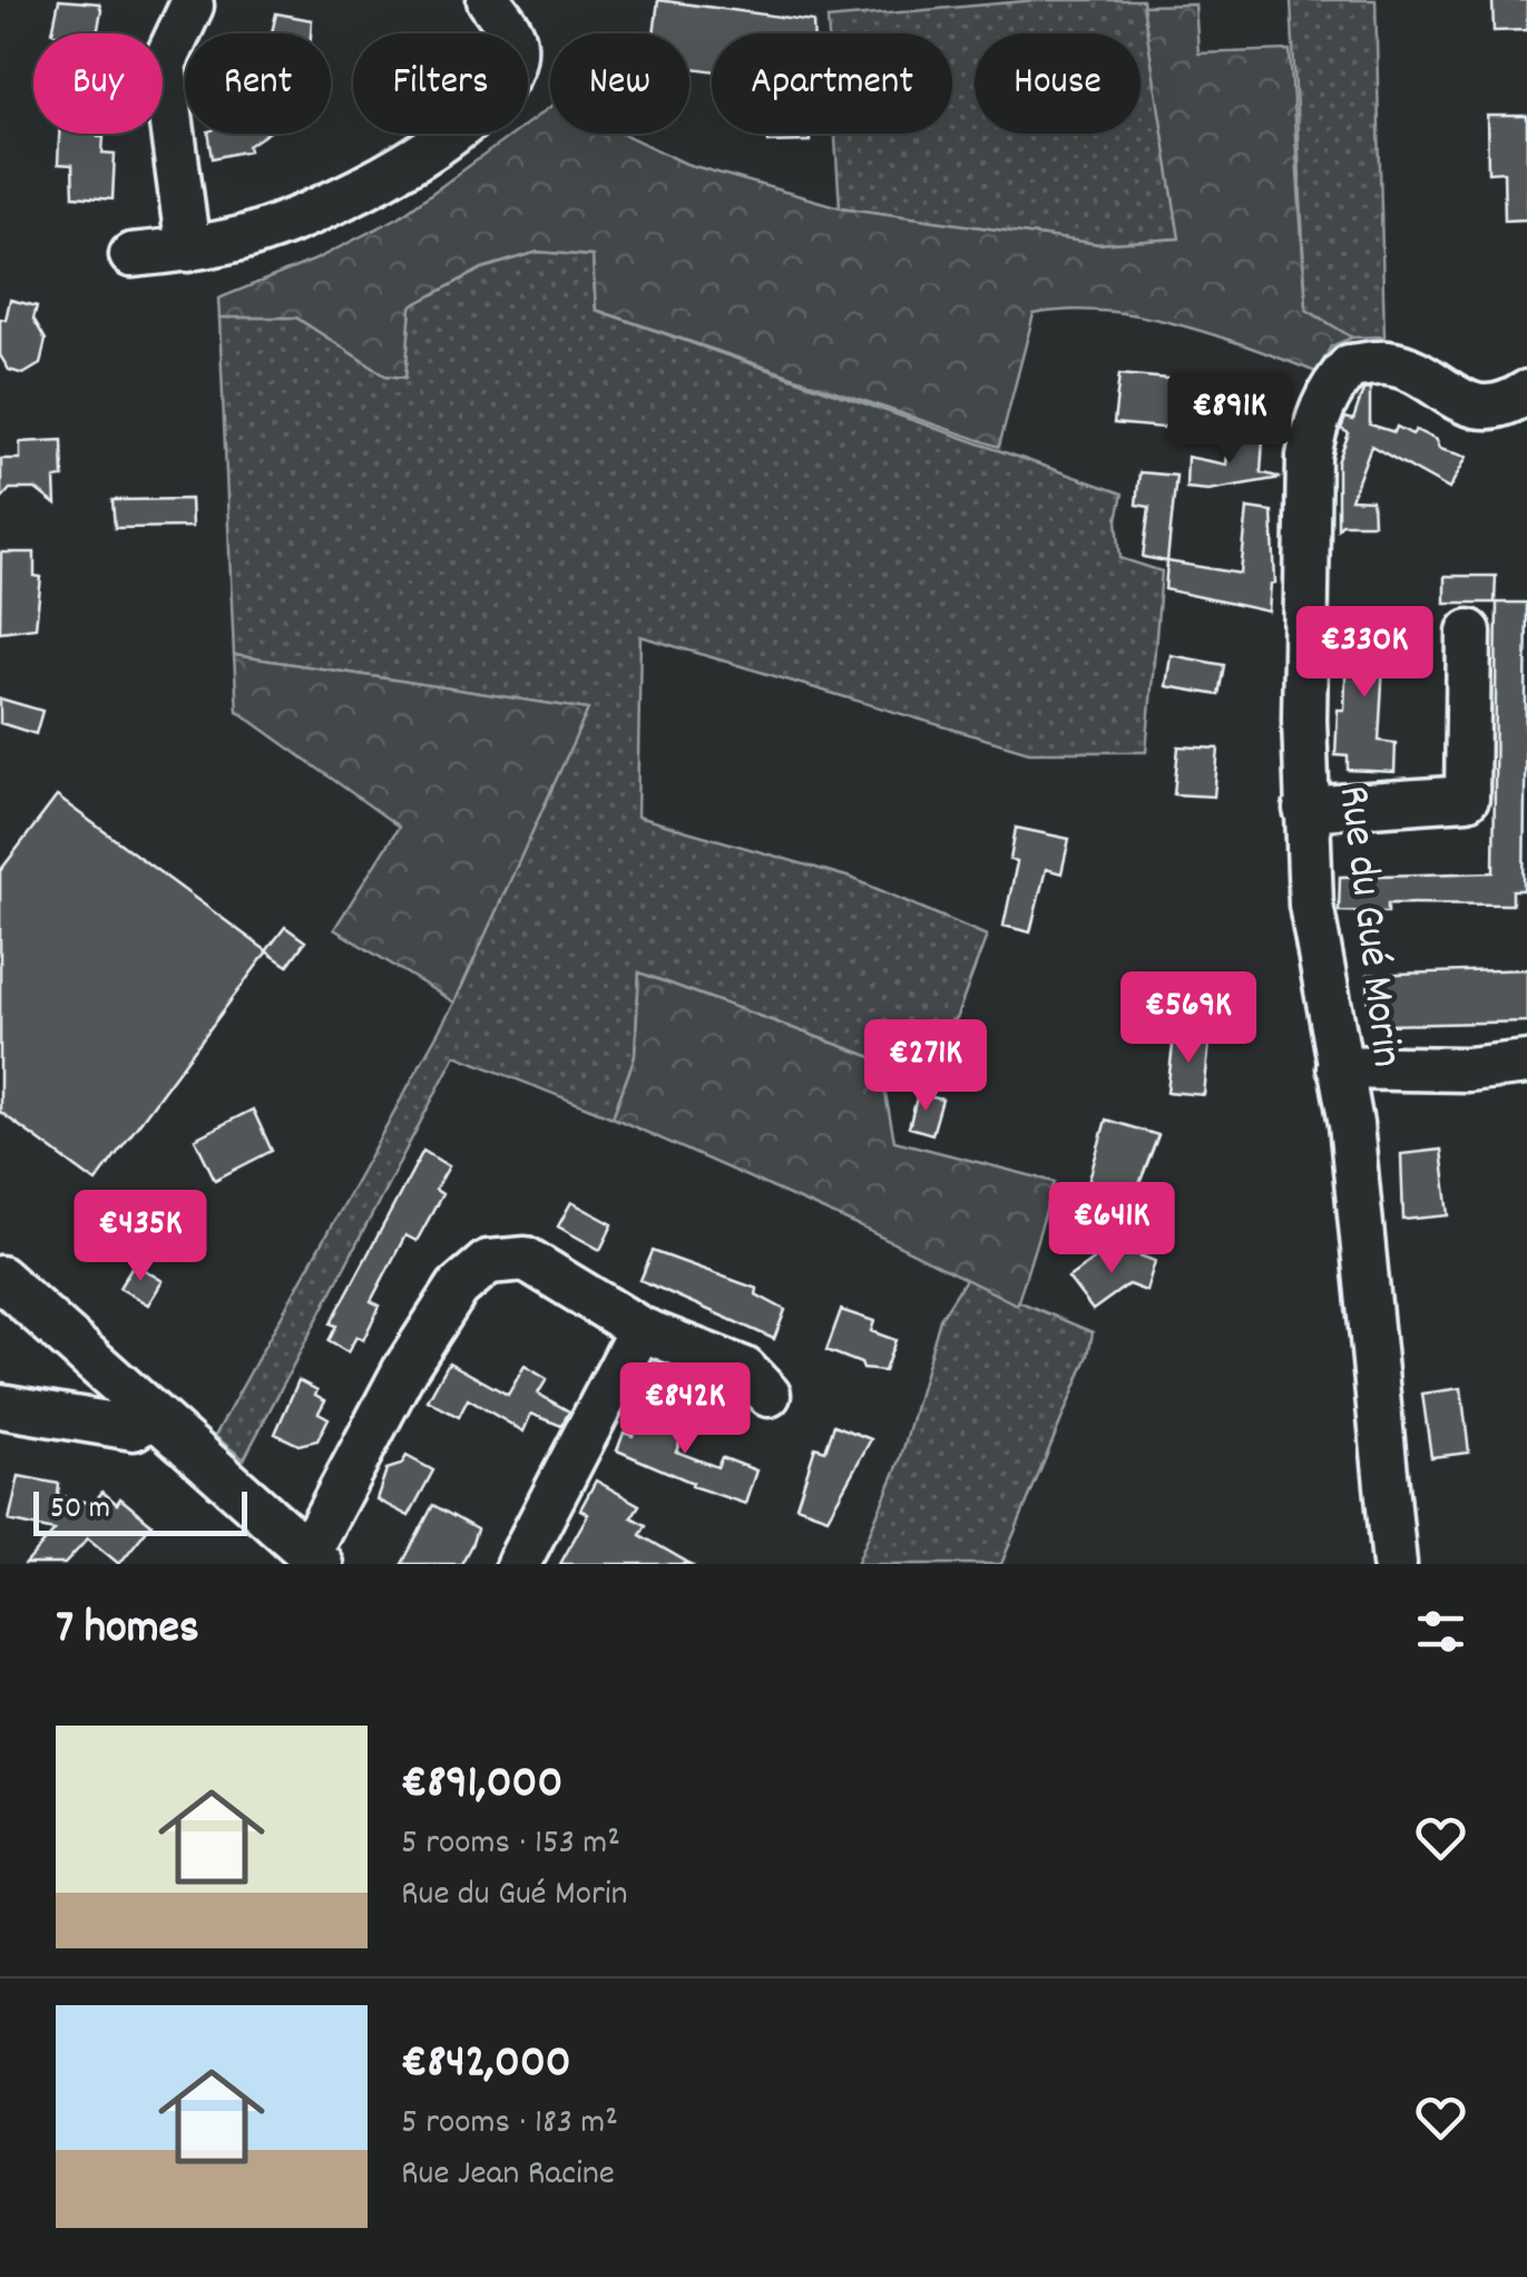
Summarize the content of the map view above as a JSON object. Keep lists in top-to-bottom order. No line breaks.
{"streets":{"street":["Rue du Gué Morin"]},"scale_bar":"50 m","page":{"chip":["Buy","Rent","Filters","New","Apartment","House"],"price":["€891K","€330K","€569K","€271K","€641K","€435K","€842K"],"scale":"50 m","heading":"7 homes","list":[{"name":"€891,000","note":"5 rooms · 153 m² · Rue du Gué Morin"},{"name":"€842,000","note":"5 rooms · 183 m² · Rue Jean Racine"}]}}
